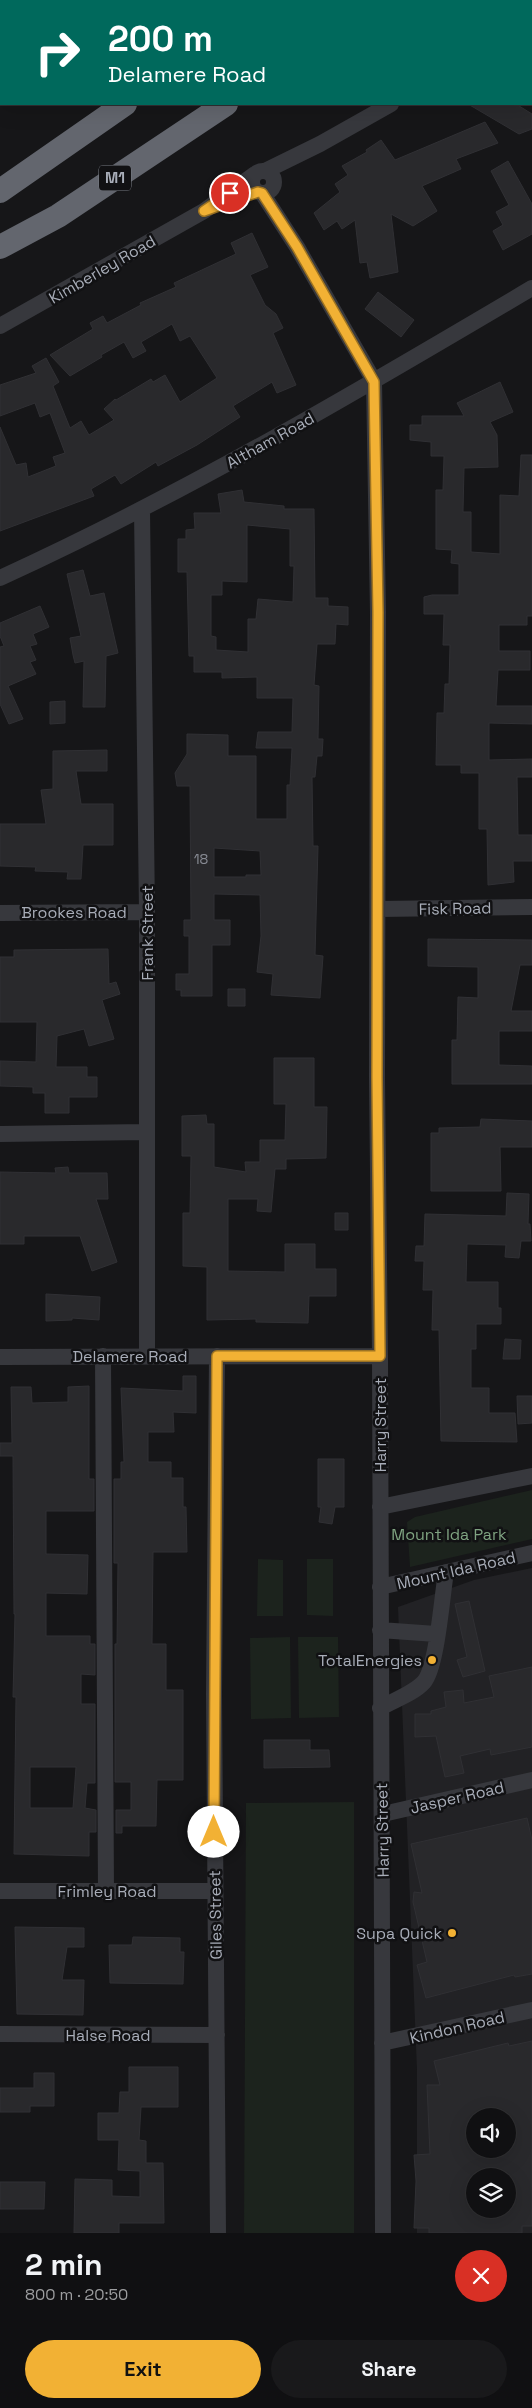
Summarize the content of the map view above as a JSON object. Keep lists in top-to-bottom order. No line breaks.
{"streets":{"highway":["M1"],"street":["Kimberley Road","Altham Road","Fisk Road","Brookes Road","Frank Street","Delamere Road","Harry Street","Mount Ida Road","Jasper Road","Frimley Road","Giles Street","Kindon Road","Halse Road"]},"crossings":[["Kimberley Road","Harry Street"],["Altham Road","Frank Street"],["Altham Road","Harry Street"],["Fisk Road","Harry Street"],["Brookes Road","Frank Street"],["Frank Street","Delamere Road"],["Delamere Road","Harry Street"],["Delamere Road","Giles Street"],["Harry Street","Mount Ida Road"],["Harry Street","Jasper Road"],["Harry Street","Kindon Road"],["Frimley Road","Giles Street"],["Giles Street","Halse Road"]],"parks":["Mount Ida Park"],"places":["TotalEnergies","Supa Quick"],"house_numbers":["18"],"page":{"turn":["200 m","Delamere Road"],"heading":["2 min","800 m · 20:50"],"buttons":["Exit","Share"]}}
